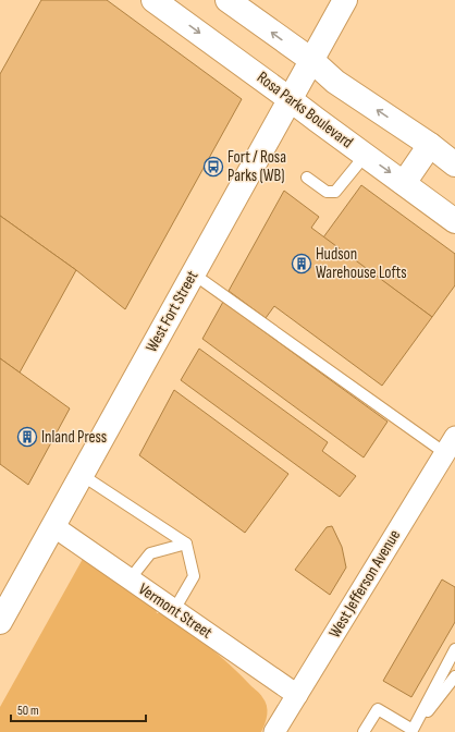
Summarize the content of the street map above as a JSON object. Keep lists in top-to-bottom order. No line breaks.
{"streets":{"main road":["Rosa Parks Boulevard","West Fort Street"],"street":["West Jefferson Avenue","Vermont Street"]},"crossings":[["Rosa Parks Boulevard","West Fort Street"],["West Fort Street","Vermont Street"],["West Jefferson Avenue","Vermont Street"]],"places":{"bus stop":["Fort / Rosa Parks (WB)"],"building":["Hudson Warehouse Lofts","Inland Press"]},"scale_bar":"50 m"}
